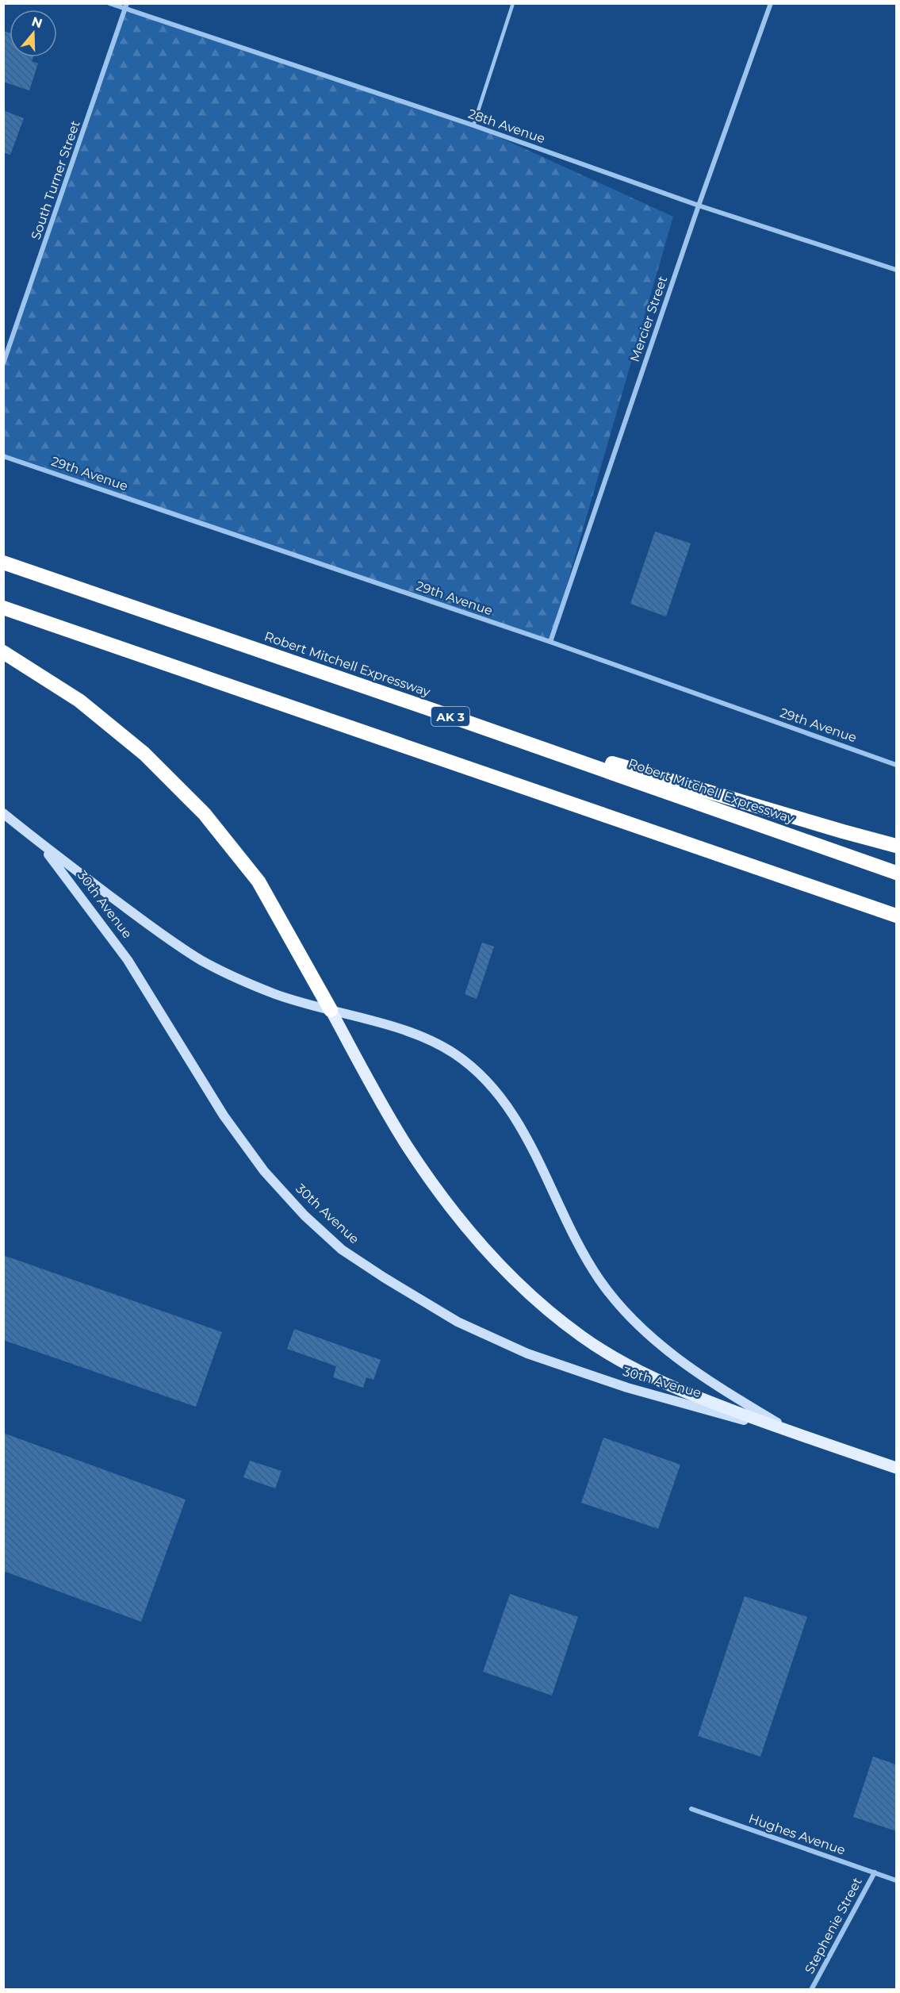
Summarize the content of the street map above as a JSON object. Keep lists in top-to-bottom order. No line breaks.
{"streets":{"highway":["Robert Mitchell Expressway","AK 3"],"main road":["30th Avenue"],"street":["28th Avenue","South Turner Street","Mercier Street","29th Avenue","Hughes Avenue","Stephenie Street"]},"crossings":[["28th Avenue","South Turner Street"],["28th Avenue","Mercier Street"],["Mercier Street","29th Avenue"],["Hughes Avenue","Stephenie Street"]],"north":"top"}
